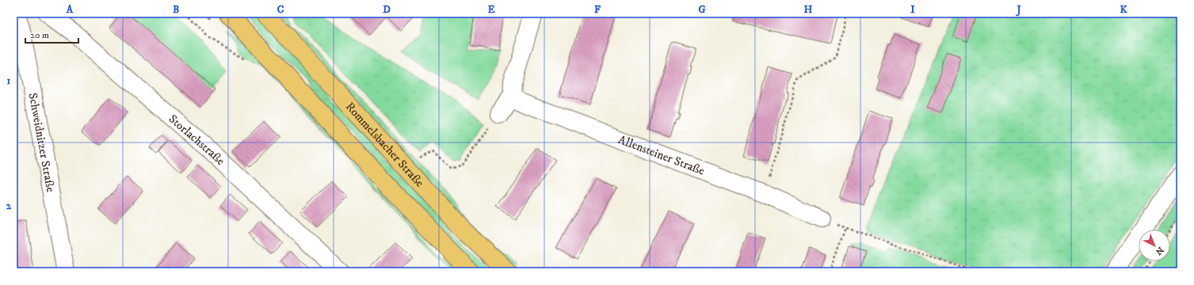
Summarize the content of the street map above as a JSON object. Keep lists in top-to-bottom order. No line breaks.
{"streets":{"main road":["Rommelsbacher Straße"],"street":["Storlachstraße","Schweidnitzer Straße","Allensteiner Straße"]},"scale_bar":"20 m","north":"bottom right","grid":{"columns":["A","B","C","D","E","F","G","H","I","J","K"],"rows":["1","2"]}}
